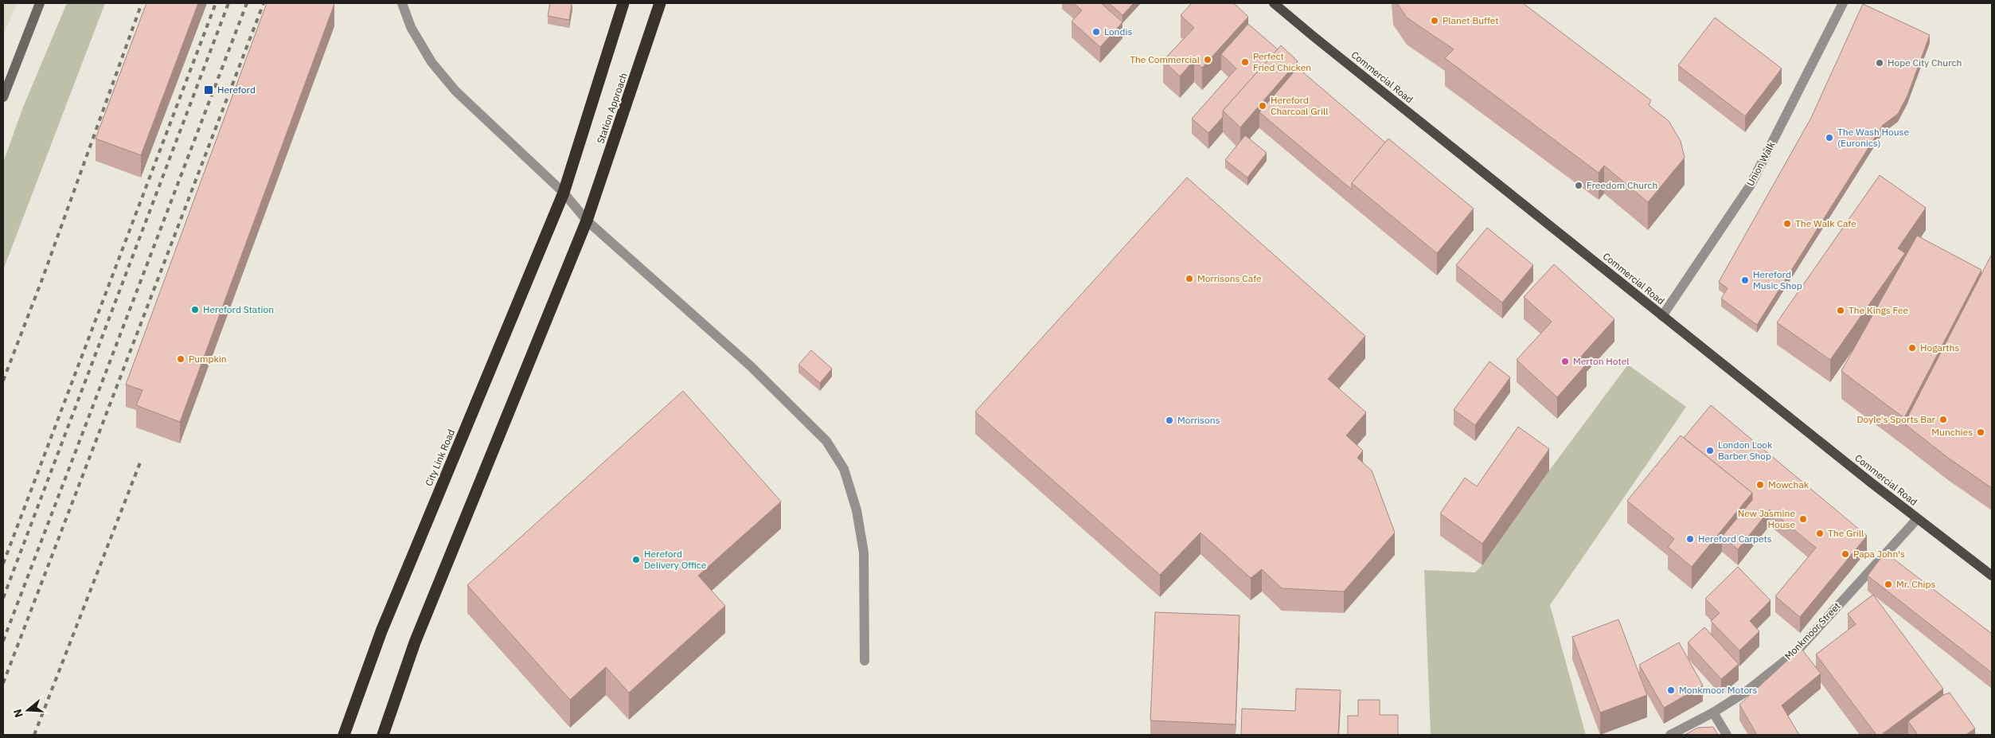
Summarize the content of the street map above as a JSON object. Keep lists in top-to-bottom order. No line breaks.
{"streets":{"highway":["Station Approach","City Link Road"],"main road":["Commercial Road"],"street":["Union Walk","Monkmoor Street"]},"crossings":[["Commercial Road","Union Walk"],["Commercial Road","Monkmoor Street"],["Station Approach","City Link Road"]],"places":{"other":["Planet Buffet","Londis","The Commercial","Perfect Fried Chicken","Hope City Church","Hereford Charcoal Grill","The Wash House (Euronics)","Freedom Church","The Walk Cafe","Morrisons Cafe","Hereford Music Shop","Hereford Station","The Kings Fee","Hogarths","Pumpkin","Merton Hotel","Doyle's Sports Bar","Morrisons","Munchies","London Look Barber Shop","Mowchak","New Jasmine House","The Grill","Hereford Carpets","Papa John's","Hereford Delivery Office","Mr. Chips","Monkmoor Motors"],"transit":["Hereford"]},"north":"left"}
